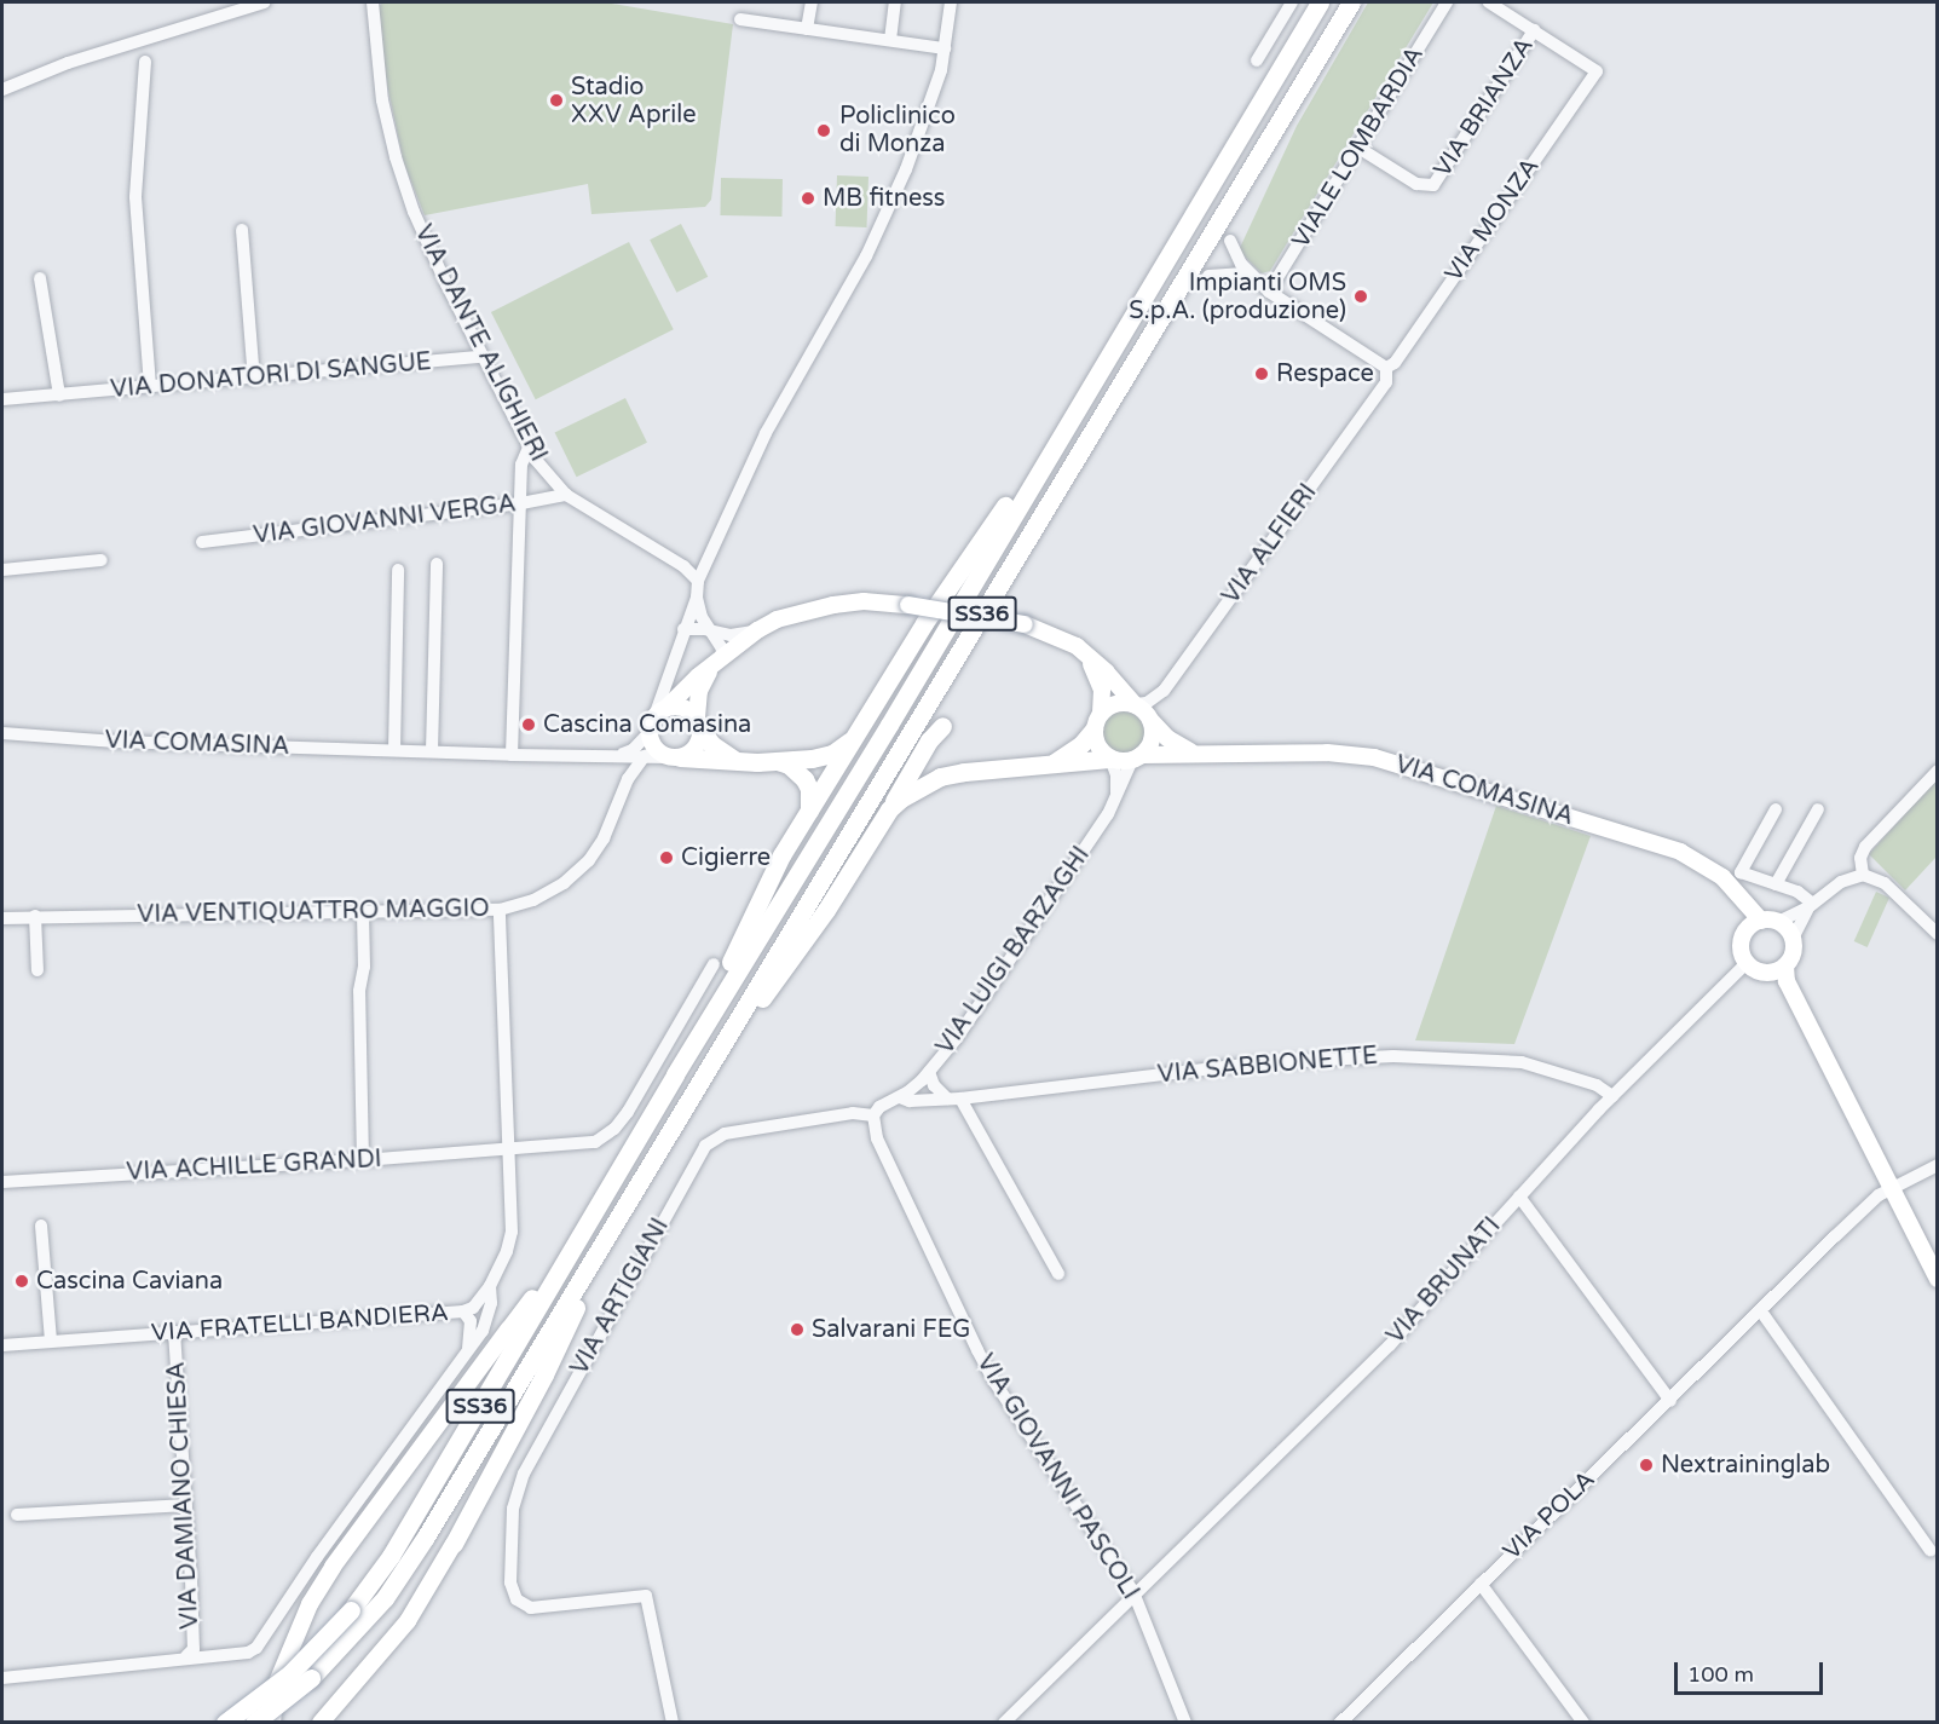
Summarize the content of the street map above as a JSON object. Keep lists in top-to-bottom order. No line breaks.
{"streets":{"highway":["SS36"],"main road":["VIA COMASINA"],"street":["VIA BRIANZA","VIALE LOMBARDIA","VIA MONZA","VIA DANTE ALIGHIERI","VIA DONATORI DI SANGUE","VIA GIOVANNI VERGA","VIA ALFIERI","VIA VENTIQUATTRO MAGGIO","VIA LUIGI BARZAGHI","VIA SABBIONETTE","VIA ACHILLE GRANDI","VIA BRUNATI","VIA ARTIGIANI","VIA FRATELLI BANDIERA","VIA GIOVANNI PASCOLI","VIA DAMIANO CHIESA","VIA POLA"]},"crossings":[["VIA BRIANZA","VIALE LOMBARDIA"],["VIA BRIANZA","VIA MONZA"],["VIA MONZA","VIA ALFIERI"],["VIA DANTE ALIGHIERI","VIA DONATORI DI SANGUE"],["VIA DANTE ALIGHIERI","VIA GIOVANNI VERGA"],["VIA ALFIERI","VIA COMASINA"],["VIA ALFIERI","VIA LUIGI BARZAGHI"],["VIA COMASINA","VIA VENTIQUATTRO MAGGIO"],["VIA COMASINA","VIA LUIGI BARZAGHI"],["VIA COMASINA","VIA BRUNATI"],["VIA VENTIQUATTRO MAGGIO","VIA FRATELLI BANDIERA"],["VIA LUIGI BARZAGHI","VIA SABBIONETTE"],["VIA SABBIONETTE","VIA BRUNATI"],["VIA ACHILLE GRANDI","VIA FRATELLI BANDIERA"],["VIA BRUNATI","VIA GIOVANNI PASCOLI"],["VIA ARTIGIANI","VIA GIOVANNI PASCOLI"],["VIA FRATELLI BANDIERA","VIA DAMIANO CHIESA"]],"places":["Stadio XXV Aprile","Policlinico di Monza","MB fitness","Impianti OMS S.p.A. (produzione)","Respace","Cascina Comasina","Cigierre","Cascina Caviana","Salvarani FEG","Nextraininglab"],"scale_bar":"100 m"}
